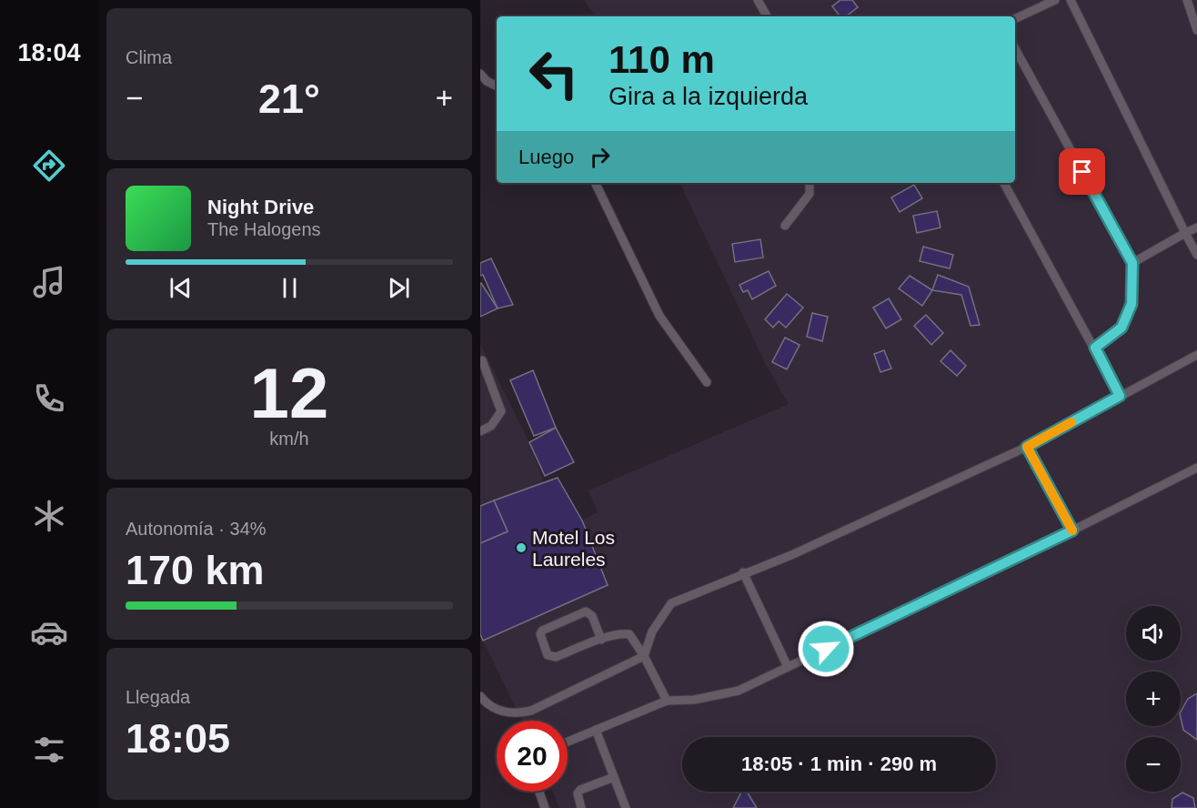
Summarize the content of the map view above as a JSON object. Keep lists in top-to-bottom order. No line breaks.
{"places":["Motel Los Laureles"],"page":{"tabs":"18:04","tile":["Clima",["12","km/h"],["Autonomía · 34%","170 km"],["Llegada","18:05"]],"turn":["110 m","Gira a la izquierda"],"heat":["−","21°","+"],"then":"Luego","song":["Night Drive","The Halogens"],"map_buttons":["+","−"],"limit":"20","trip":"18:05 · 1 min · 290 m"}}
